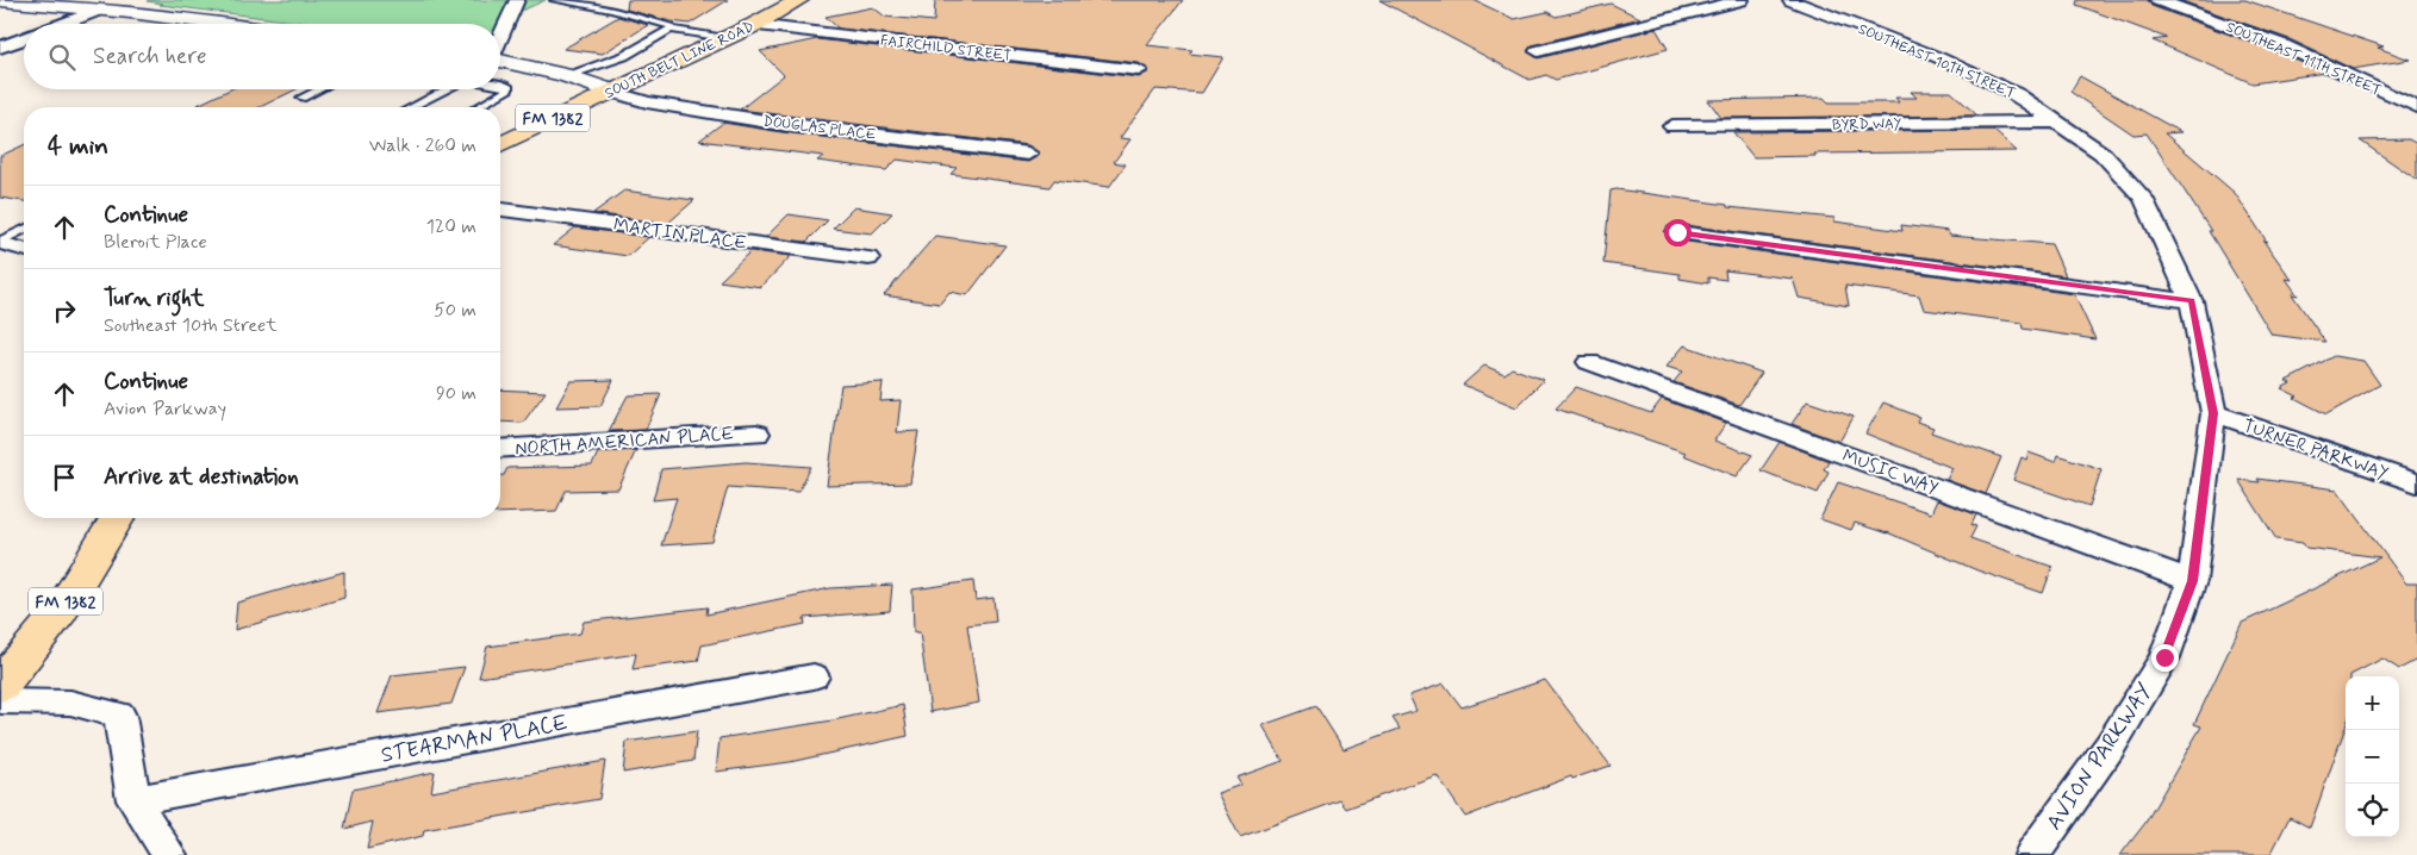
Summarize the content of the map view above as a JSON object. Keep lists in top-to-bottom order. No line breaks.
{"streets":{"main road":["SOUTH BELT LINE ROAD","FM 1382"],"street":["FAIRCHILD STREET","SOUTHEAST 11TH STREET","SOUTHEAST 10TH STREET","BYRD WAY","DOUGLAS PLACE","MARTIN PLACE","NORTH AMERICAN PLACE","TURNER PARKWAY","MUSIC WAY","STEARMAN PLACE","AVION PARKWAY"]},"crossings":[["FAIRCHILD STREET","SOUTH BELT LINE ROAD"],["SOUTH BELT LINE ROAD","DOUGLAS PLACE"],["SOUTHEAST 10TH STREET","BYRD WAY"],["SOUTHEAST 10TH STREET","TURNER PARKWAY"],["SOUTHEAST 10TH STREET","AVION PARKWAY"],["TURNER PARKWAY","AVION PARKWAY"],["MUSIC WAY","AVION PARKWAY"]],"page":{"search":"Search here","heading":["4 min","Walk · 260 m"],"list":[["Continue","Bleroit Place","120 m"],["Turn right","Southeast 10th Street","50 m"],["Continue","Avion Parkway","90 m"],"Arrive at destination"],"map_buttons":["+","−"]}}
